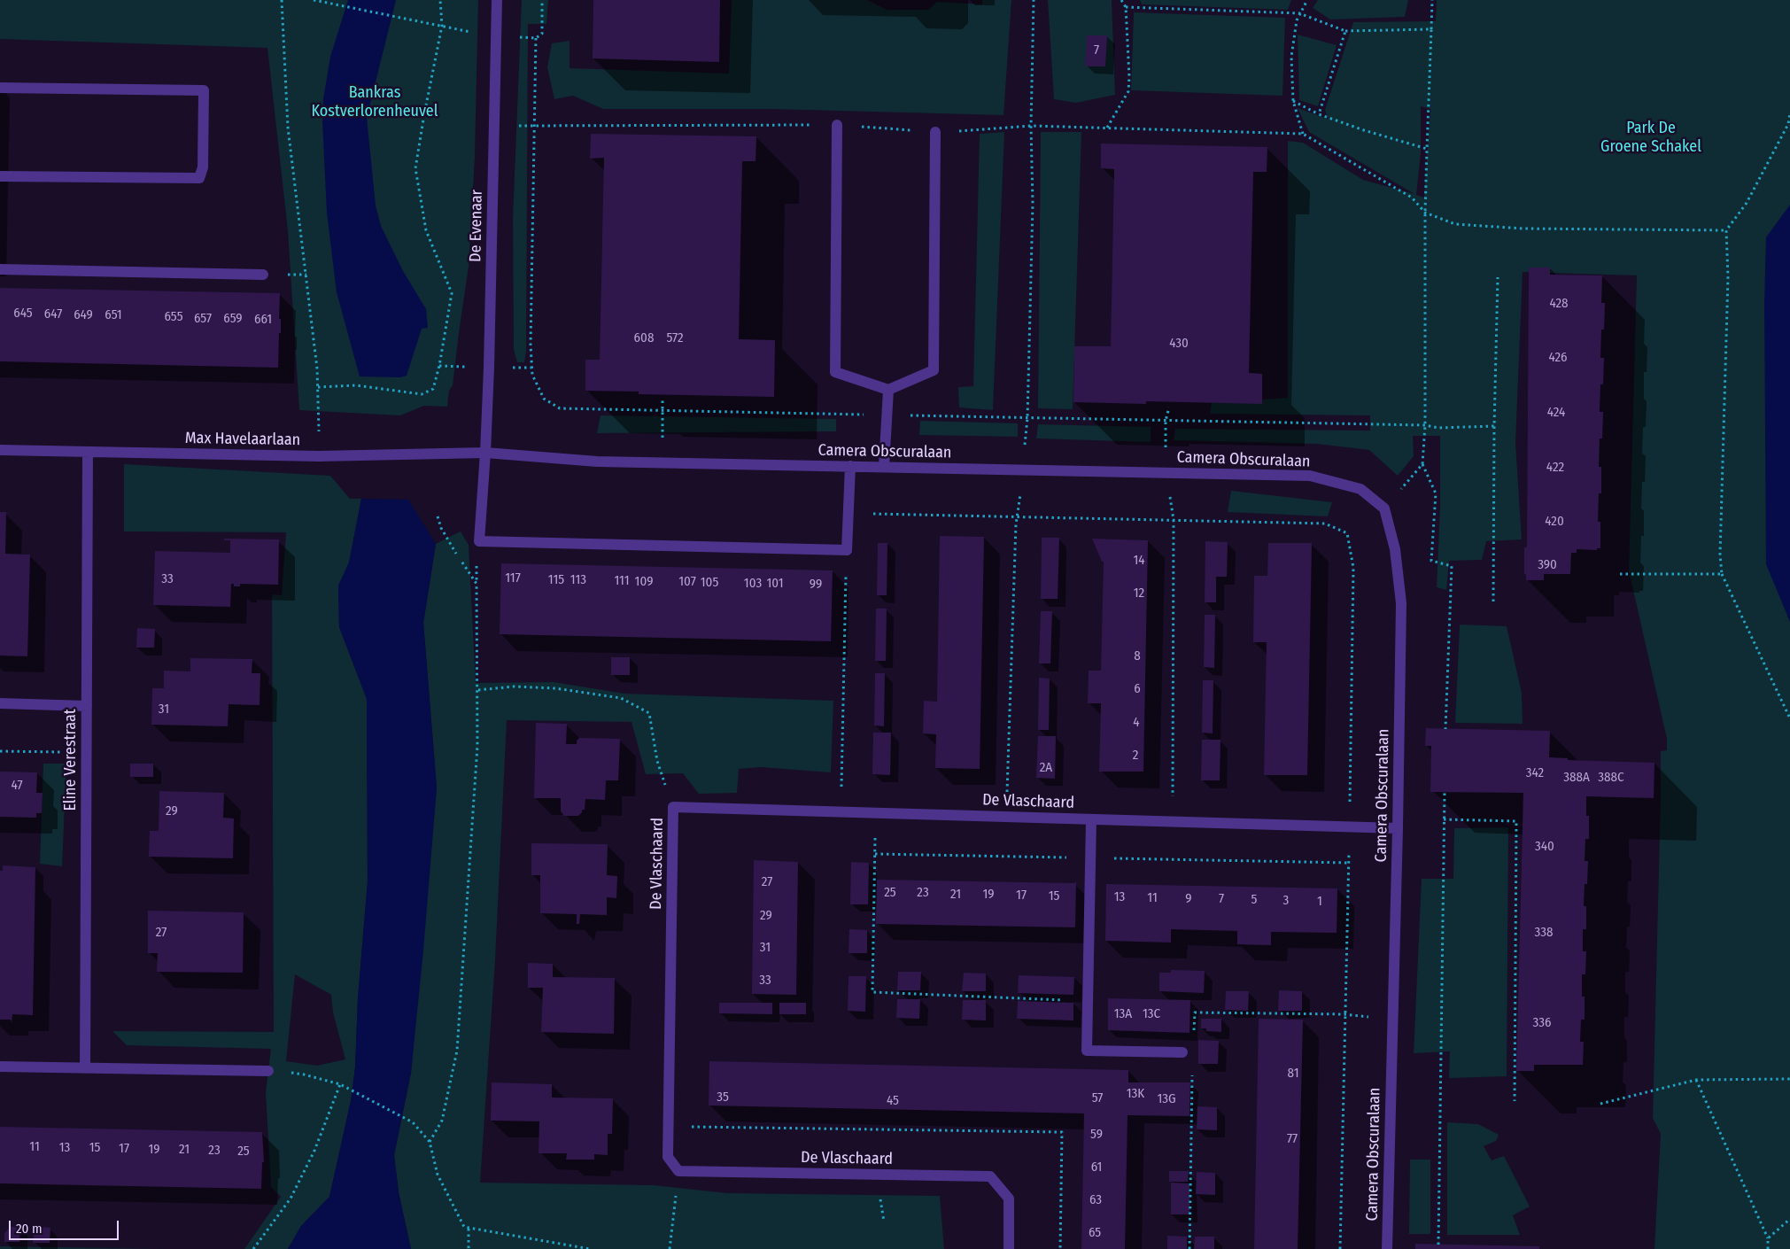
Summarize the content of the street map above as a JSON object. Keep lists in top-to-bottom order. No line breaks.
{"streets":{"street":["De Evenaar","Max Havelaarlaan","Camera Obscuralaan","Eline Verestraat","De Vlaschaard"]},"crossings":[["De Evenaar","Max Havelaarlaan"],["De Evenaar","Camera Obscuralaan"],["Max Havelaarlaan","Camera Obscuralaan"],["Max Havelaarlaan","Eline Verestraat"],["Camera Obscuralaan","De Vlaschaard"]],"parks":["Bankras Kostverlorenheuvel","Park De Groene Schakel"],"house_numbers":["7","428","645","647","649","651","655","657","659","661","608","572","430","426","424","422","420","14","390","117","33","115","113","111","109","107","105","103","101","99","12","8","6","31","4","2","2A","342","388A","388C","47","29","340","27","25","23","21","19","17","15","13","11","9","7","5","3","1","29","27","338","31","33","13A","13C","336","81","13K","35","57","13G","45","59","77","11","13","15","17","19","21","23","25","61","63","65"],"scale_bar":"20 m"}
